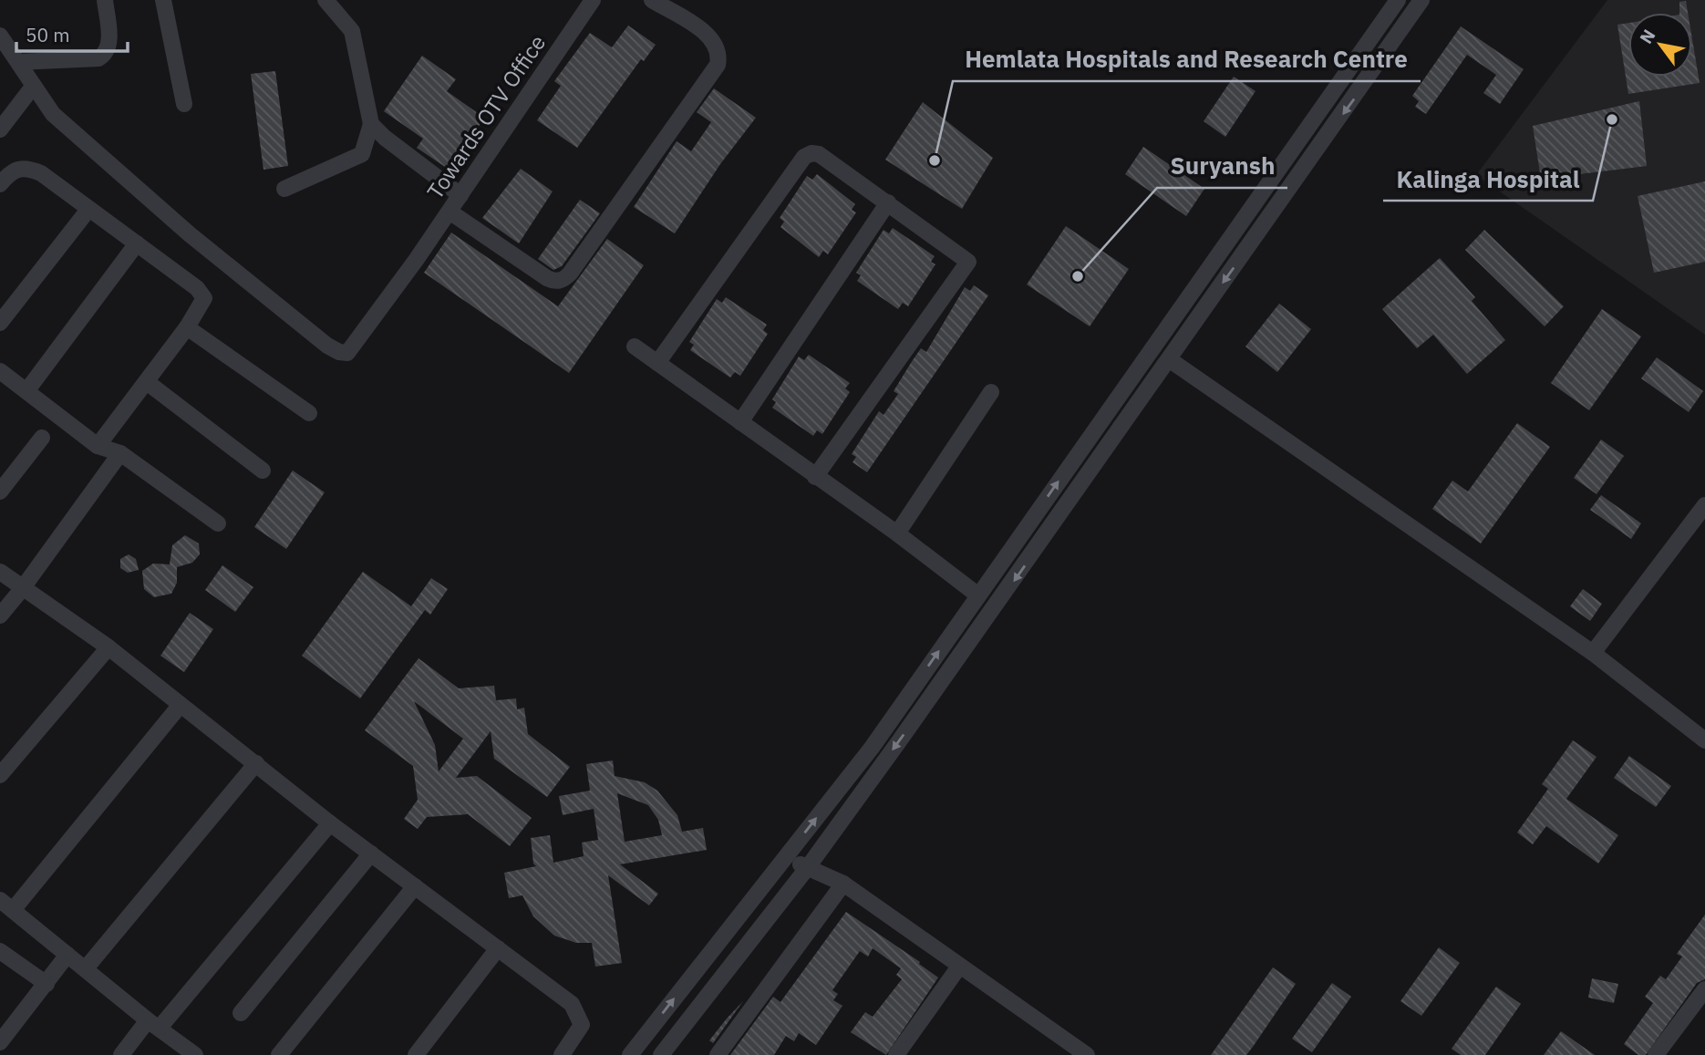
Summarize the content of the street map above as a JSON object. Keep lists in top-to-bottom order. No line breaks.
{"streets":{"street":["Towards OTV Office"]},"places":["Kalinga Hospital","Hemlata Hospitals and Research Centre","Suryansh"],"scale_bar":"50 m","north":"top left"}
